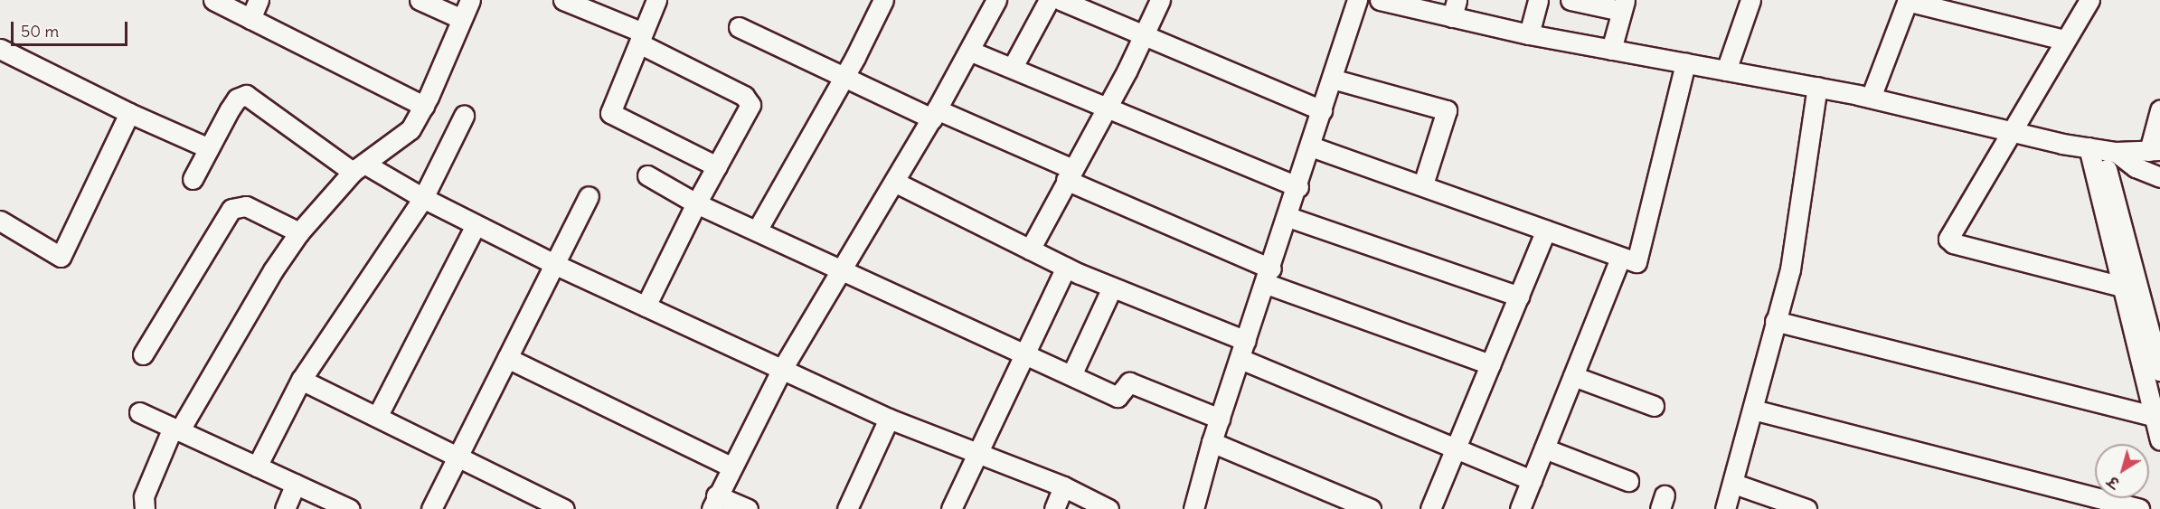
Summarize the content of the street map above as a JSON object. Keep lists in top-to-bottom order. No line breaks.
{"scale_bar":"50 m","north":"bottom left"}
